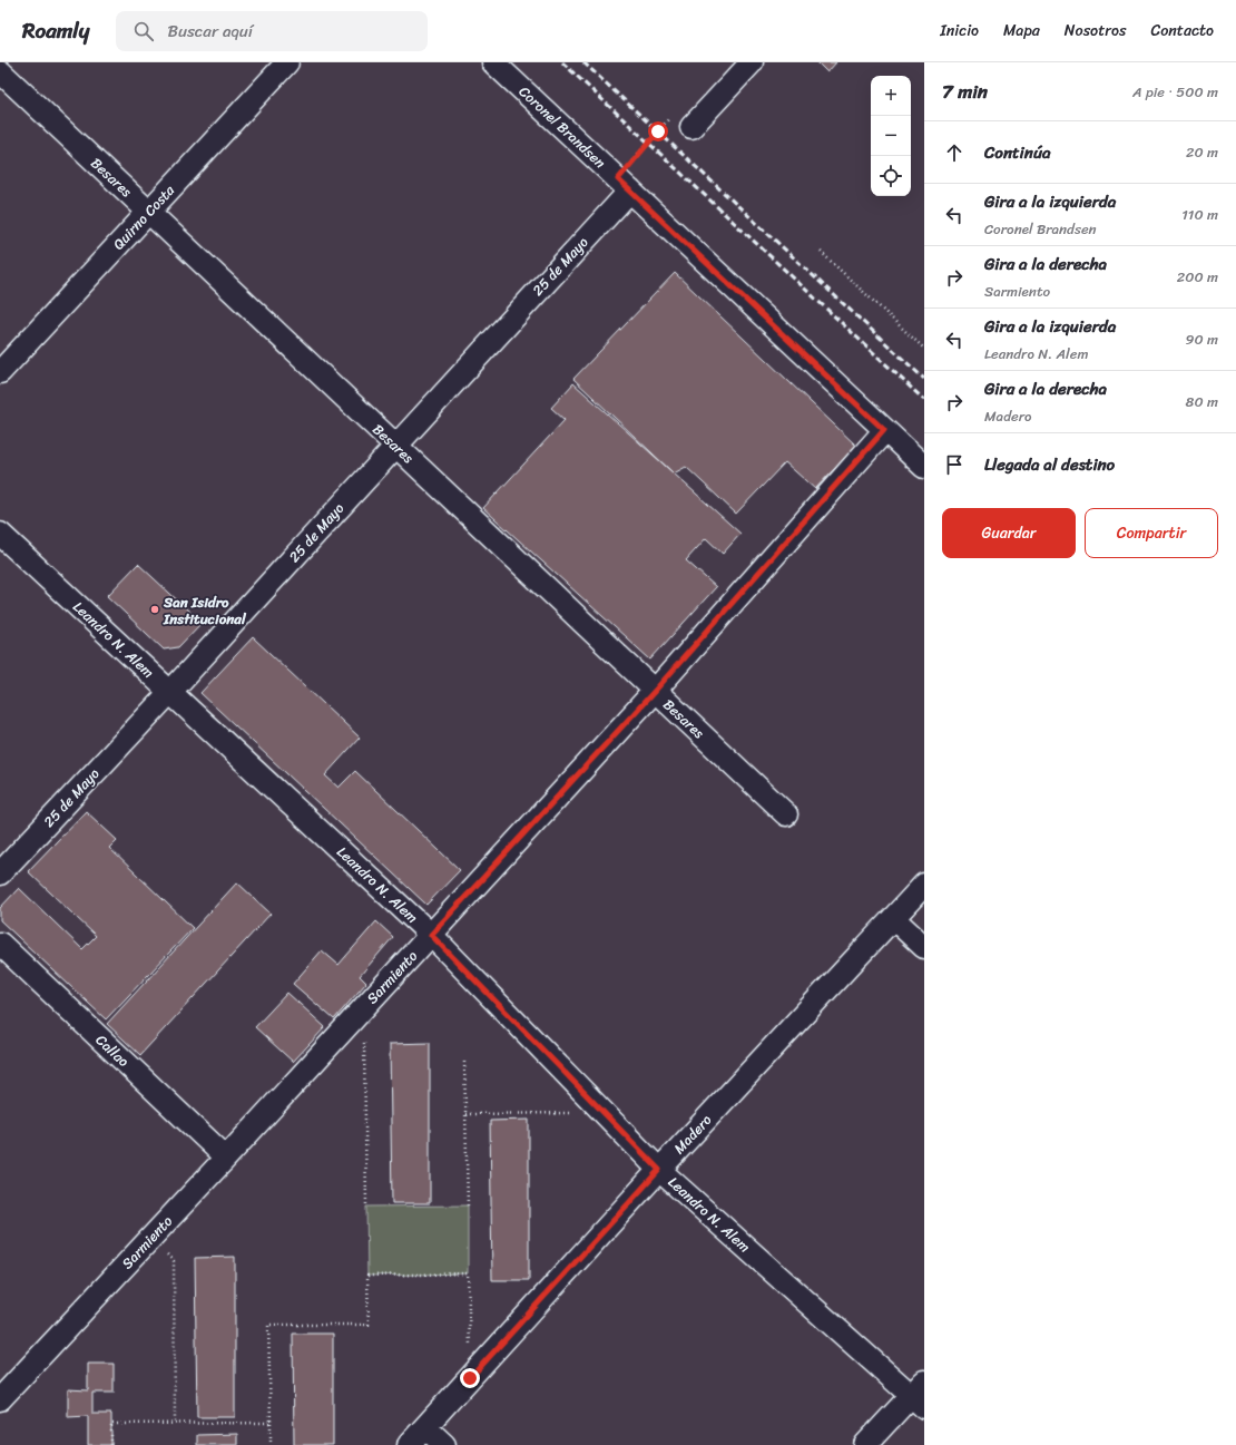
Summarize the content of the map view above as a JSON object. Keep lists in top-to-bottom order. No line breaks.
{"streets":{"street":["Coronel Brandsen","Besares","Quirno Costa","25 de Mayo","Leandro N. Alem","Sarmiento","Callao","Madero"]},"crossings":[["Coronel Brandsen","25 de Mayo"],["Coronel Brandsen","Sarmiento"],["Besares","Quirno Costa"],["Besares","25 de Mayo"],["Besares","Sarmiento"],["25 de Mayo","Leandro N. Alem"],["Leandro N. Alem","Sarmiento"],["Leandro N. Alem","Madero"],["Sarmiento","Callao"]],"places":["San Isidro Institucional"],"page":{"header":"Roamly","search":"Buscar aquí","nav":["Inicio","Mapa","Nosotros","Contacto"],"heading":["7 min","A pie · 500 m"],"map_buttons":["+","−"],"list":[["Continúa","20 m"],["Gira a la izquierda","Coronel Brandsen","110 m"],["Gira a la derecha","Sarmiento","200 m"],["Gira a la izquierda","Leandro N. Alem","90 m"],["Gira a la derecha","Madero","80 m"],"Llegada al destino"],"buttons":["Guardar","Compartir"]}}
